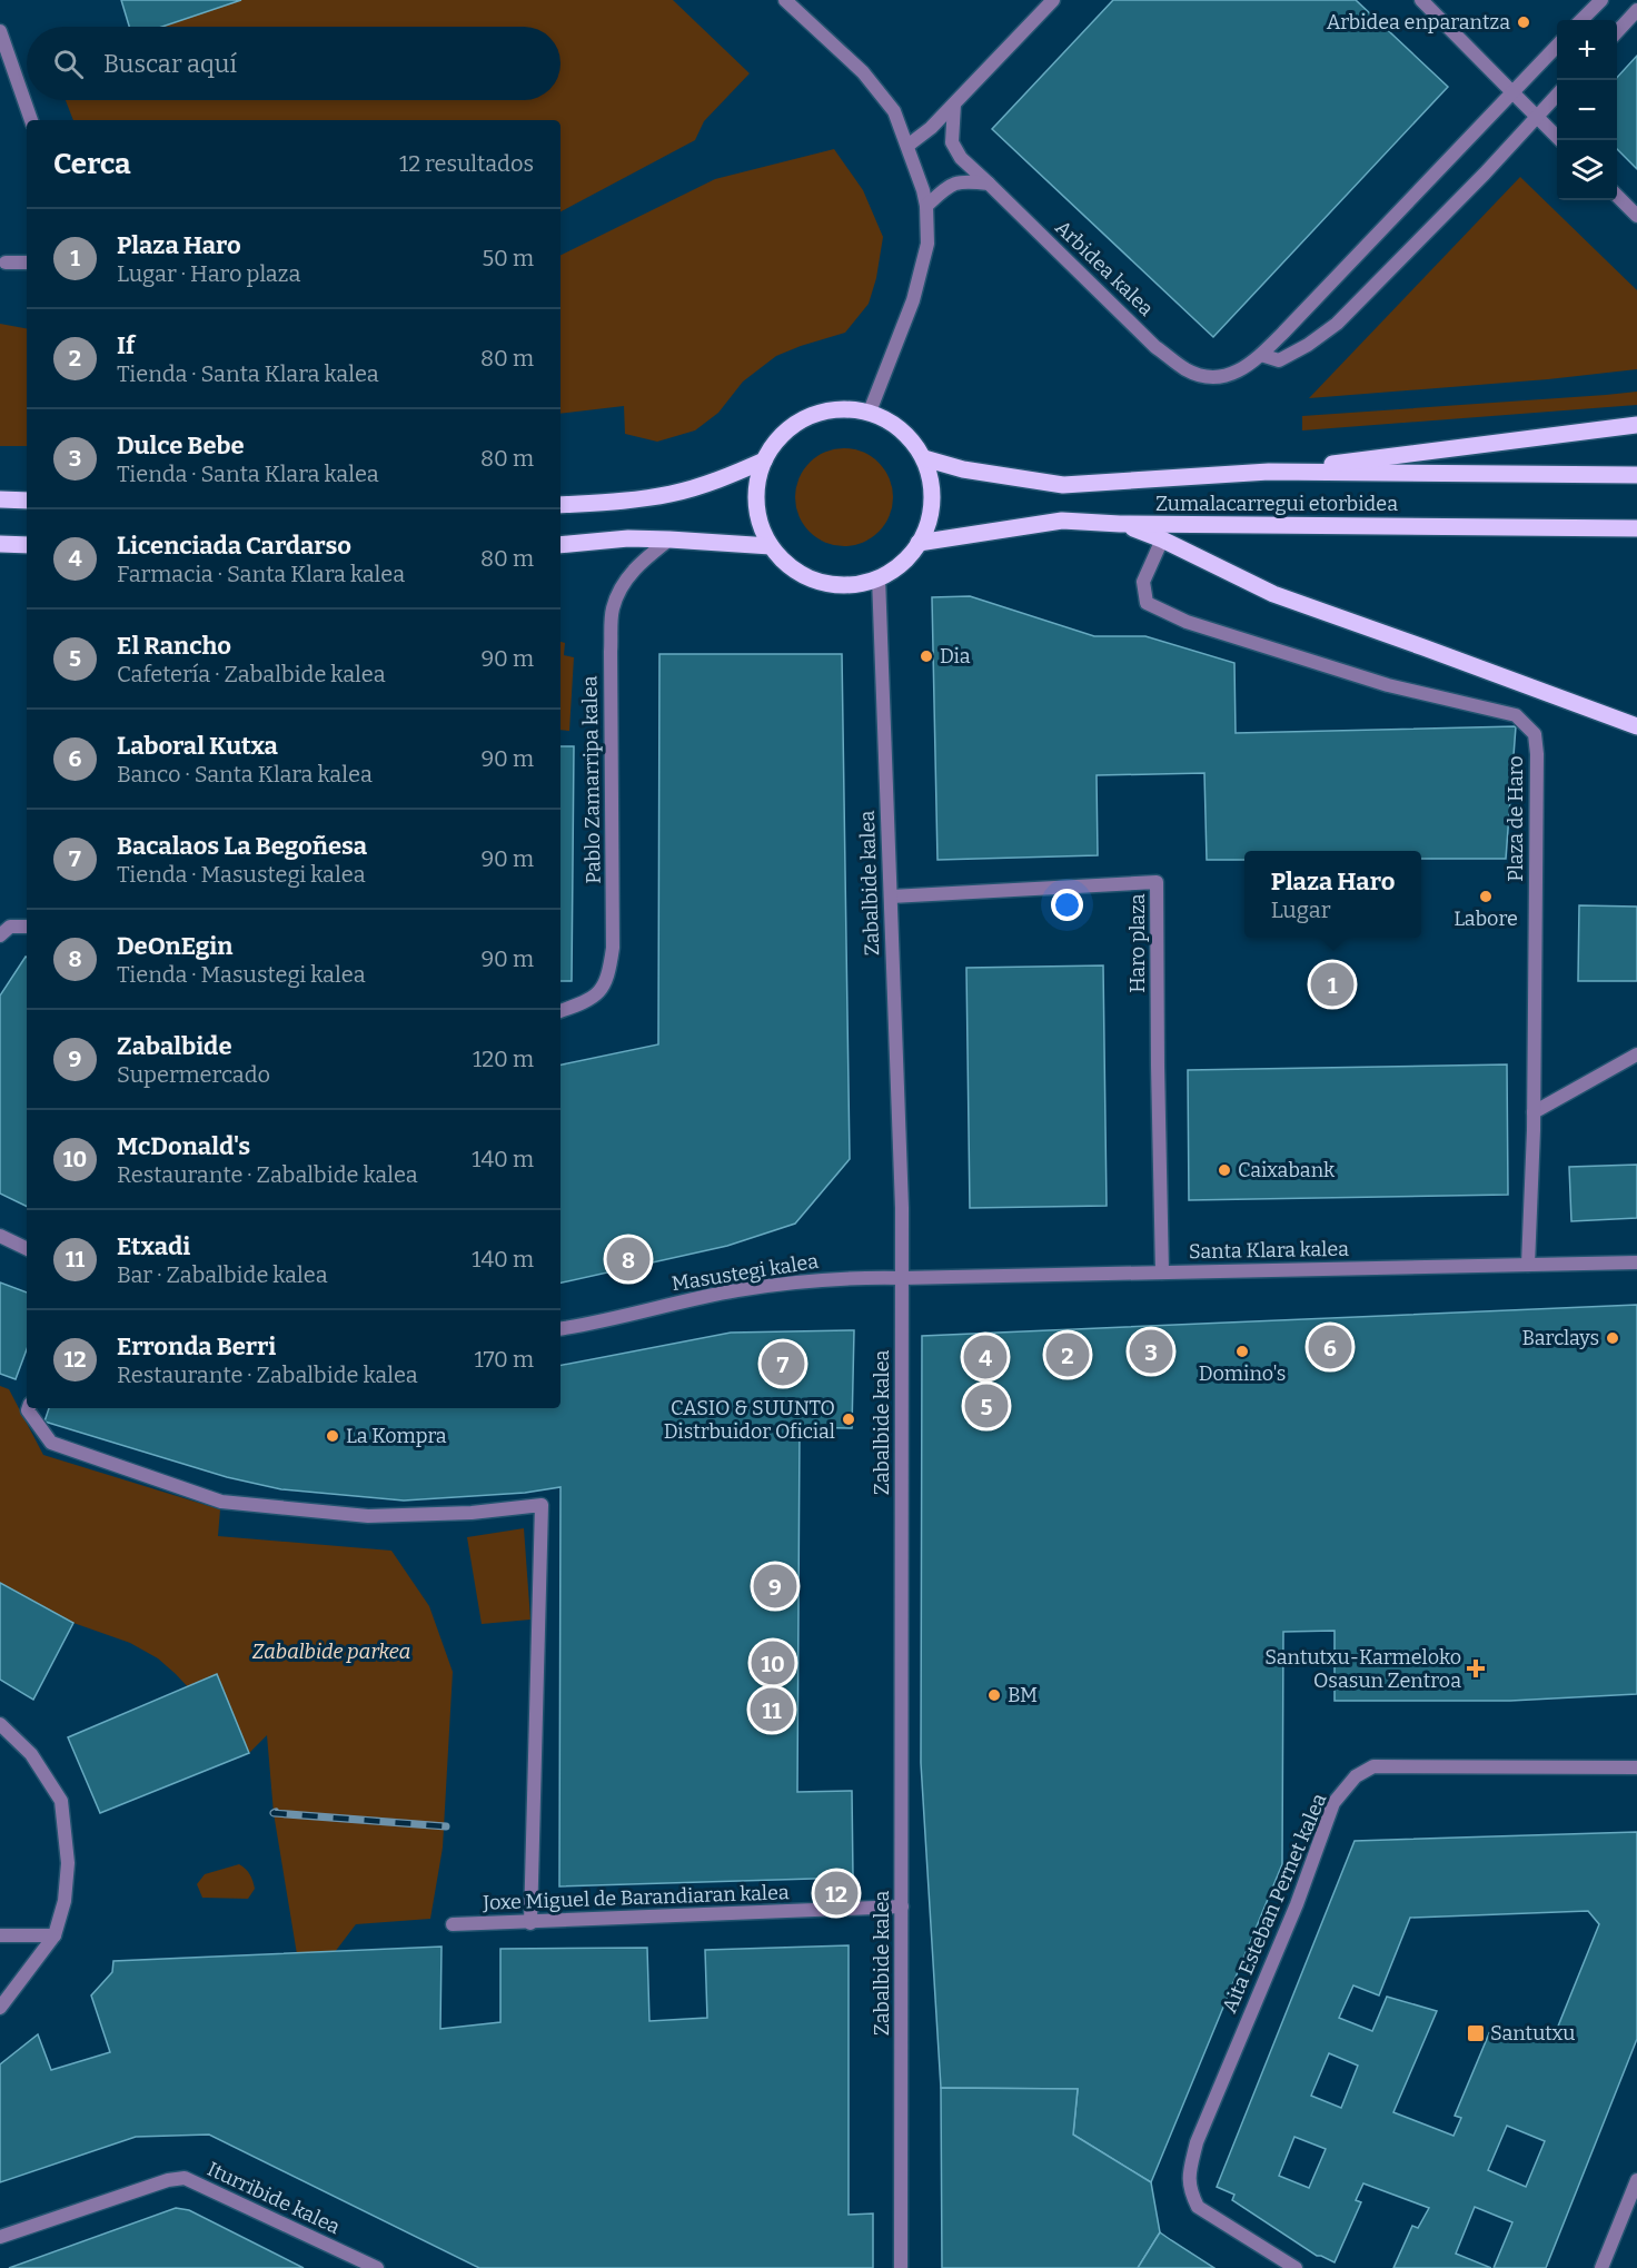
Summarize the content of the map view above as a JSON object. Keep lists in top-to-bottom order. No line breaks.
{"streets":{"main road":["Zumalacarregui etorbidea"],"street":["Arbidea kalea","Pablo Zamarripa kalea","Plaza de Haro","Zabalbide kalea","Haro plaza","Santa Klara kalea","Masustegi kalea","Joxe Miguel de Barandiaran kalea","Aita Esteban Pernet kalea","Iturribide kalea"]},"crossings":[["Zumalacarregui etorbidea","Zabalbide kalea"],["Plaza de Haro","Santa Klara kalea"],["Zabalbide kalea","Haro plaza"],["Zabalbide kalea","Santa Klara kalea"],["Zabalbide kalea","Masustegi kalea"],["Zabalbide kalea","Joxe Miguel de Barandiaran kalea"],["Haro plaza","Santa Klara kalea"],["Santa Klara kalea","Masustegi kalea"]],"parks":["Zabalbide parkea"],"places":{"other":["Arbidea enparantza","Dia","Labore","Caixabank","Barclays","Domino's","CASIO & SUUNTO Distrbuidor Oficial","La Kompra","BM"],"health":["Santutxu-Karmeloko Osasun Zentroa"],"transit":["Santutxu"]},"page":{"map_buttons":["+","−"],"search":"Buscar aquí","heading":["Cerca","12 resultados"],"list":[{"mark":"1","name":"Plaza Haro","note":"Lugar · Haro plaza","value":"50 m"},{"mark":"2","name":"If","note":"Tienda · Santa Klara kalea","value":"80 m"},{"mark":"3","name":"Dulce Bebe","note":"Tienda · Santa Klara kalea","value":"80 m"},{"mark":"4","name":"Licenciada Cardarso","note":"Farmacia · Santa Klara kalea","value":"80 m"},{"mark":"5","name":"El Rancho","note":"Cafetería · Zabalbide kalea","value":"90 m"},{"mark":"6","name":"Laboral Kutxa","note":"Banco · Santa Klara kalea","value":"90 m"},{"mark":"7","name":"Bacalaos La Begoñesa","note":"Tienda · Masustegi kalea","value":"90 m"},{"mark":"8","name":"DeOnEgin","note":"Tienda · Masustegi kalea","value":"90 m"},{"mark":"9","name":"Zabalbide","note":"Supermercado","value":"120 m"},{"mark":"10","name":"McDonald's","note":"Restaurante · Zabalbide kalea","value":"140 m"},{"mark":"11","name":"Etxadi","note":"Bar · Zabalbide kalea","value":"140 m"},{"mark":"12","name":"Erronda Berri","note":"Restaurante · Zabalbide kalea","value":"170 m"}],"popup":["Plaza Haro","Lugar"],"pins":["1","8","6","3","2","4","7","5","9","10","11","12"]}}
